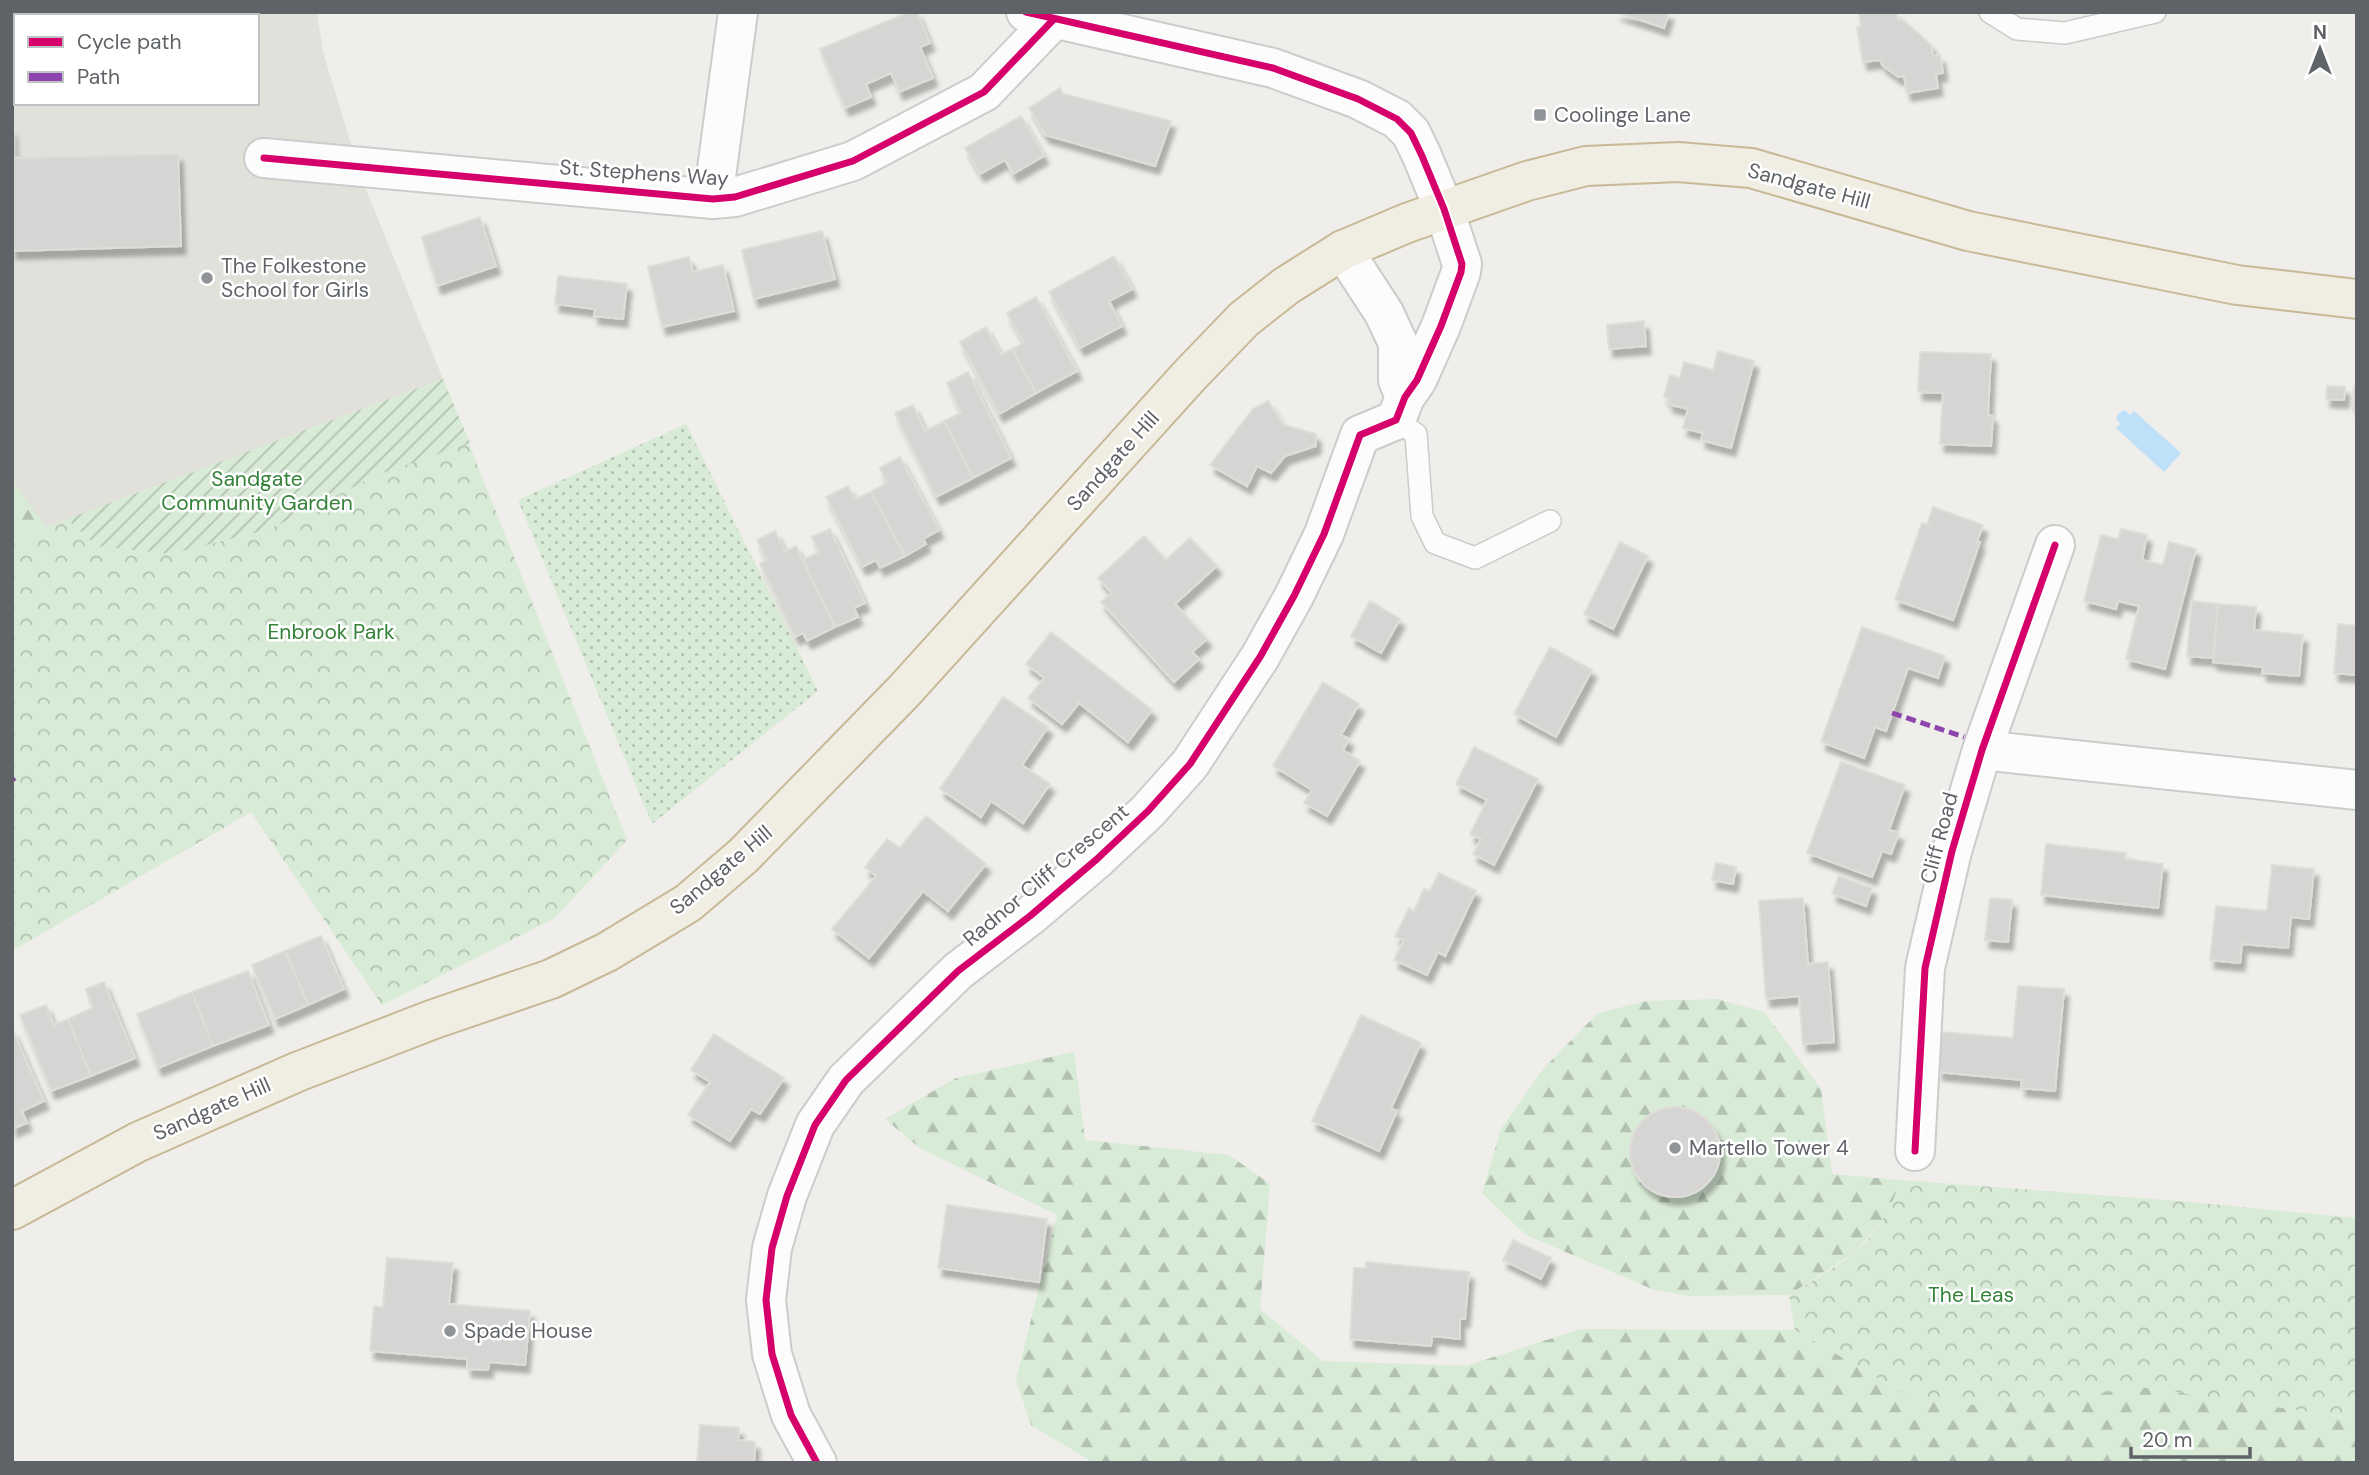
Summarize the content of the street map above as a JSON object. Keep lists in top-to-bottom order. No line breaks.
{"streets":{"highway":["Sandgate Hill"],"street":["St. Stephens Way","Cliff Road","Radnor Cliff Crescent"]},"parks":["Sandgate Community Garden","Enbrook Park","The Leas"],"places":{"transit":["Coolinge Lane"],"other":["The Folkestone School for Girls","Martello Tower 4","Spade House"]},"legend":["Cycle path","Path"],"scale_bar":"20 m","north":"top"}
